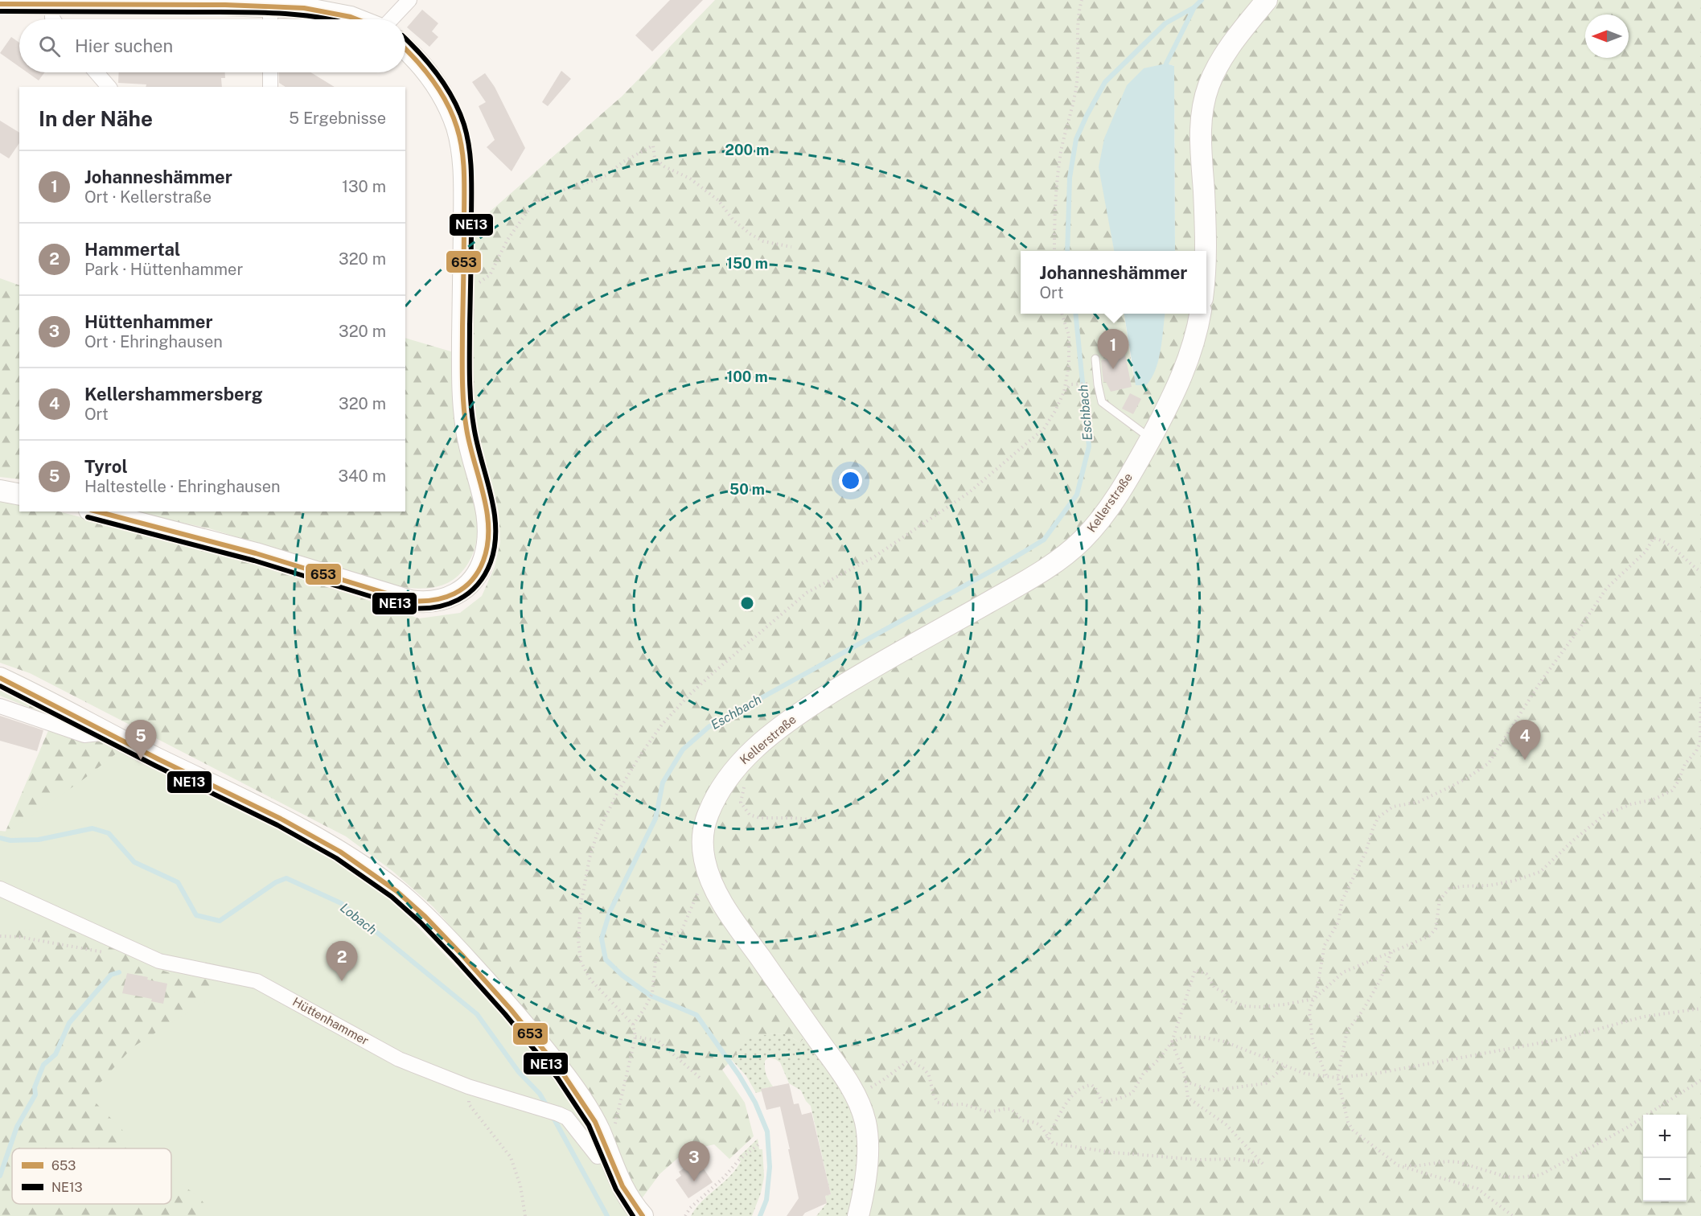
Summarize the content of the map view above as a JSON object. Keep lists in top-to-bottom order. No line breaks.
{"streets":{"main road":["Kellerstraße"],"street":["Hüttenhammer"]},"water":["Eschbach","Lobach"],"lines":["transit line 653","transit line NE13"],"legend":["653","NE13"],"north":"left","page":{"search":"Hier suchen","heading":["In der Nähe","5 Ergebnisse"],"list":[{"mark":"1","name":"Johanneshämmer","note":"Ort · Kellerstraße","value":"130 m"},{"mark":"2","name":"Hammertal","note":"Park · Hüttenhammer","value":"320 m"},{"mark":"3","name":"Hüttenhammer","note":"Ort · Ehringhausen","value":"320 m"},{"mark":"4","name":"Kellershammersberg","note":"Ort","value":"320 m"},{"mark":"5","name":"Tyrol","note":"Haltestelle · Ehringhausen","value":"340 m"}],"popup":["Johanneshämmer","Ort"],"pins":["1","4","5","2","3"],"map_buttons":["+","−"]},"rings":["200 m","150 m","100 m","50 m"]}
